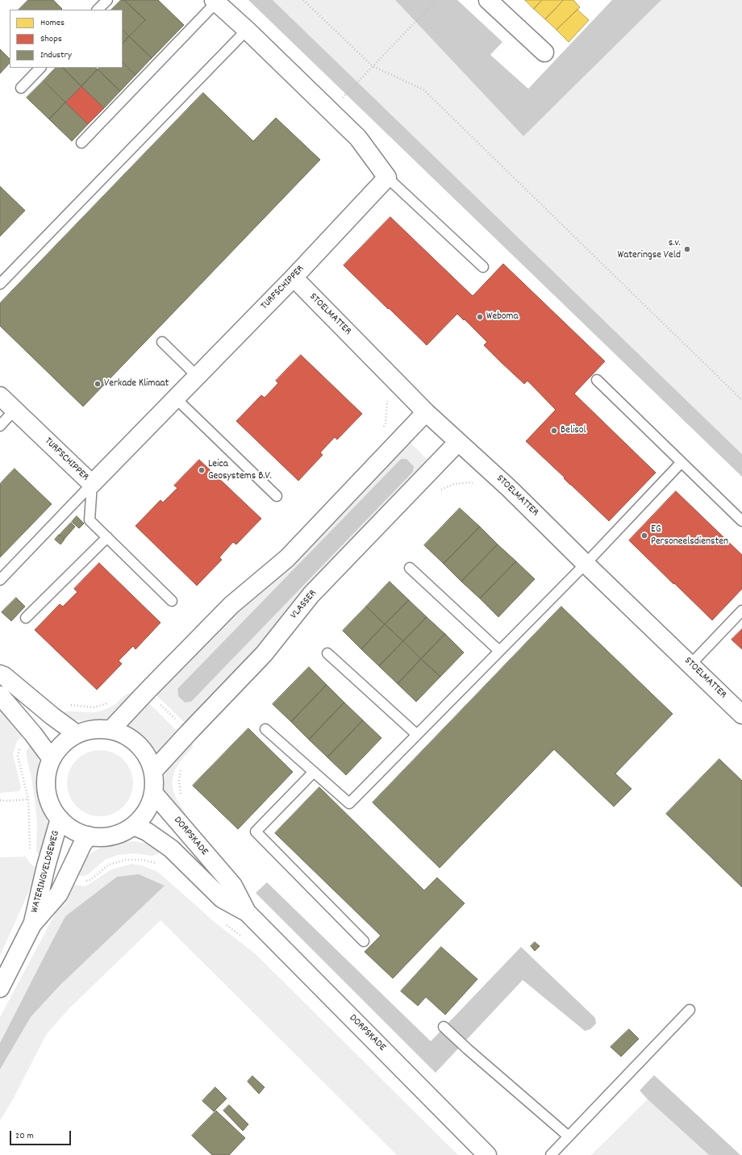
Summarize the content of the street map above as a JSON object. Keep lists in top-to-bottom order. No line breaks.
{"streets":{"street":["TURFSCHIPPER","STOELMATTER","VLASSER","DORPSKADE","WATERINGVELDSEWEG"]},"crossings":[["TURFSCHIPPER","STOELMATTER"],["STOELMATTER","VLASSER"],["VLASSER","DORPSKADE"],["VLASSER","WATERINGVELDSEWEG"],["DORPSKADE","WATERINGVELDSEWEG"]],"places":["s.v. Wateringse Veld","Weboma","Verkade Klimaat","Belisol","Leica Geosystems B.V.","EG Personeelsdiensten"],"legend":["Homes","Shops","Industry"],"scale_bar":"20 m"}
